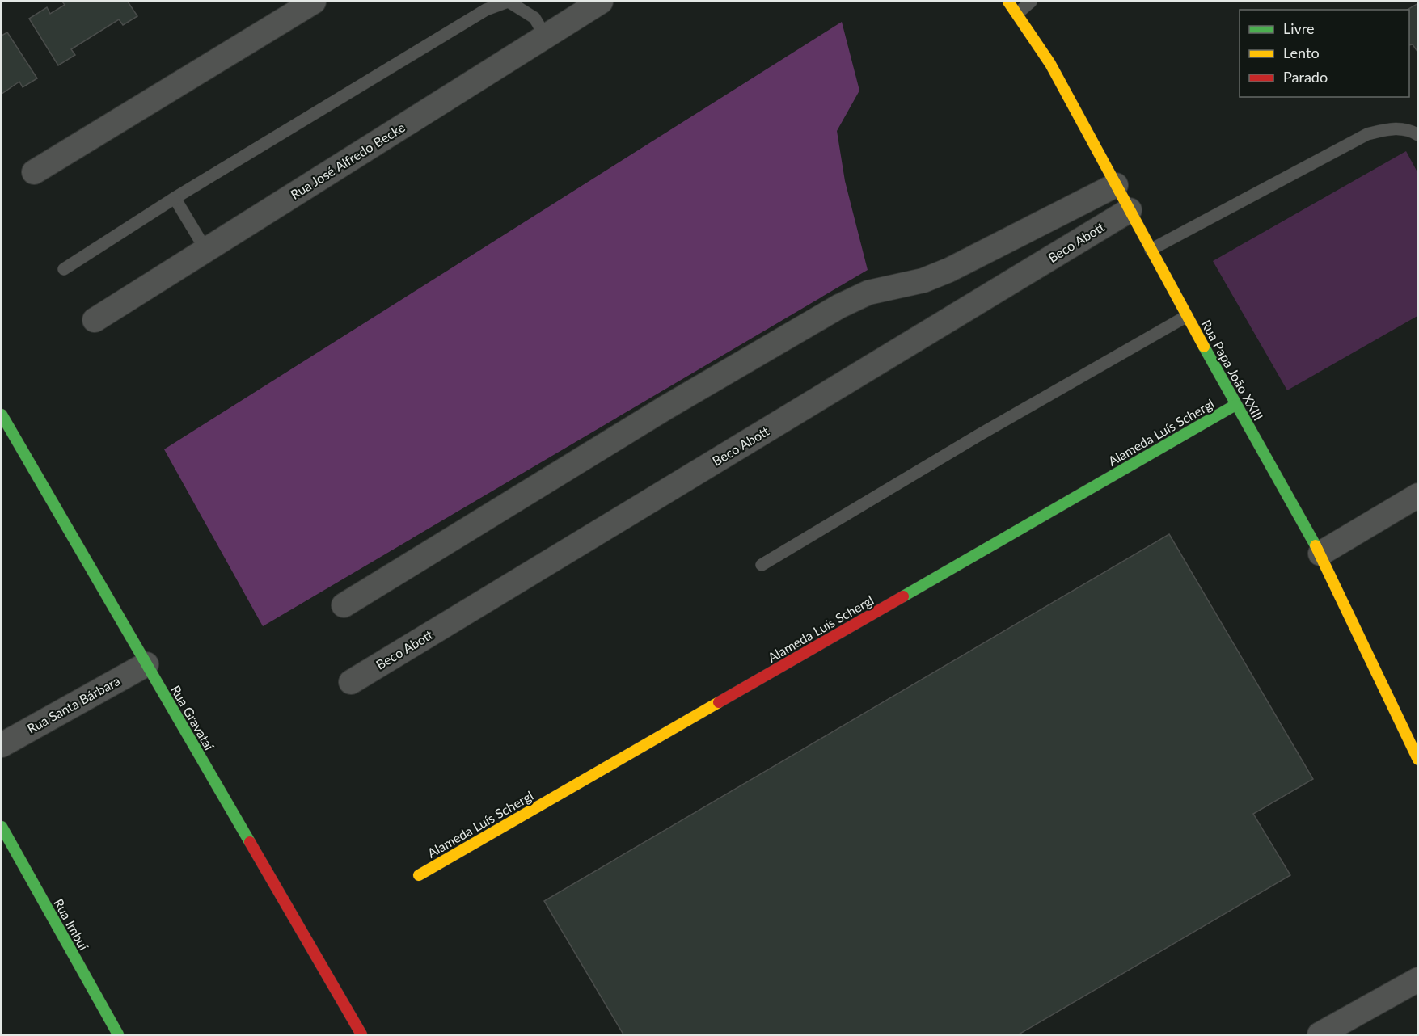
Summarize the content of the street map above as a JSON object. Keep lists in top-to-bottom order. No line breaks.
{"streets":{"street":["Rua José Alfredo Becke","Beco Abott","Rua Papa João XXIII","Alameda Luís Schergl","Rua Santa Bárbara","Rua Gravataí","Rua Imbuí"]},"crossings":[["Beco Abott","Rua Papa João XXIII"],["Rua Papa João XXIII","Alameda Luís Schergl"],["Rua Santa Bárbara","Rua Gravataí"]],"legend":["Livre","Lento","Parado"]}
